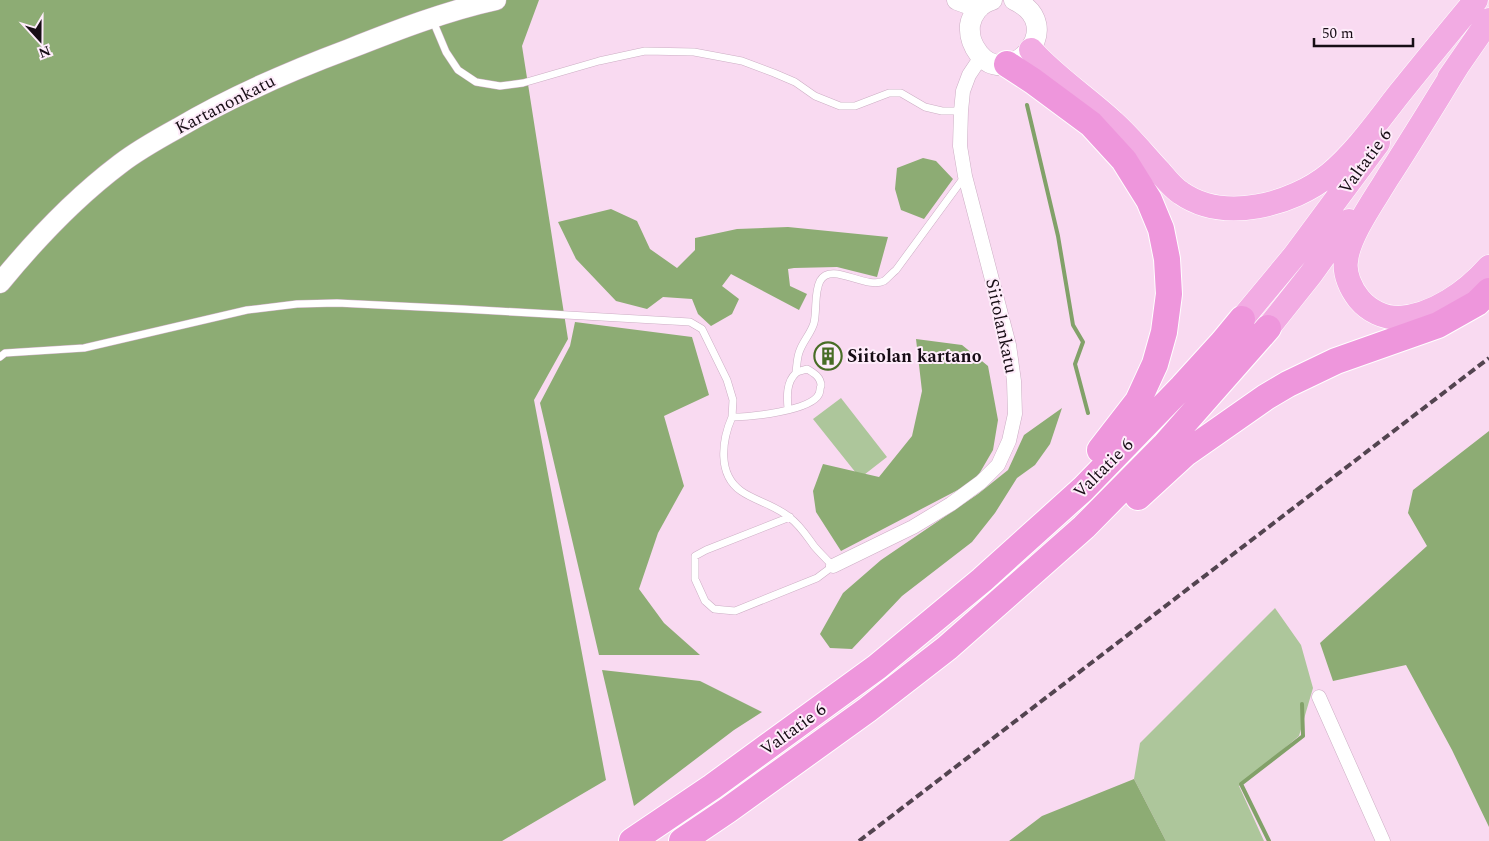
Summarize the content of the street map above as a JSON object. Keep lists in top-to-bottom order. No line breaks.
{"streets":{"highway":["Valtatie 6"],"main road":["Kartanonkatu"],"street":["Siitolankatu"]},"places":{"building":["Siitolan kartano"]},"scale_bar":"50 m","north":"bottom"}
